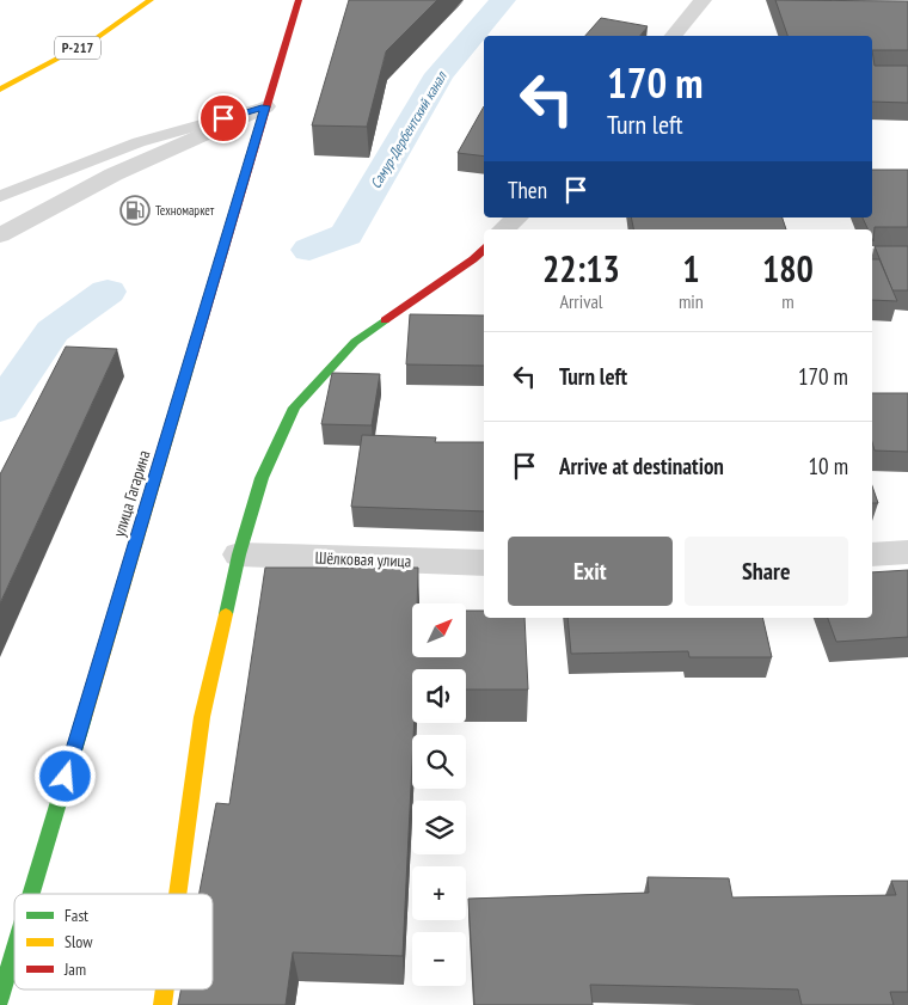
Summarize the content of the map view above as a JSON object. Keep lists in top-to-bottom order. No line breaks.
{"streets":{"main road":["Р-217","улица Гагарина"],"street":["Шёлковая улица"]},"water":["Самур-Дербентский канал"],"places":{"fuel station":["Техномаркет"]},"legend":["Fast","Slow","Jam"],"north":"top right","page":{"turn":["170 m","Turn left"],"then":"Then","eta":["22:13","Arrival","1","min","180","m"],"list":[{"name":"Turn left","value":"170 m"},{"name":"Arrive at destination","value":"10 m"}],"buttons":["Exit","Share"],"map_buttons":["+","−"]}}
